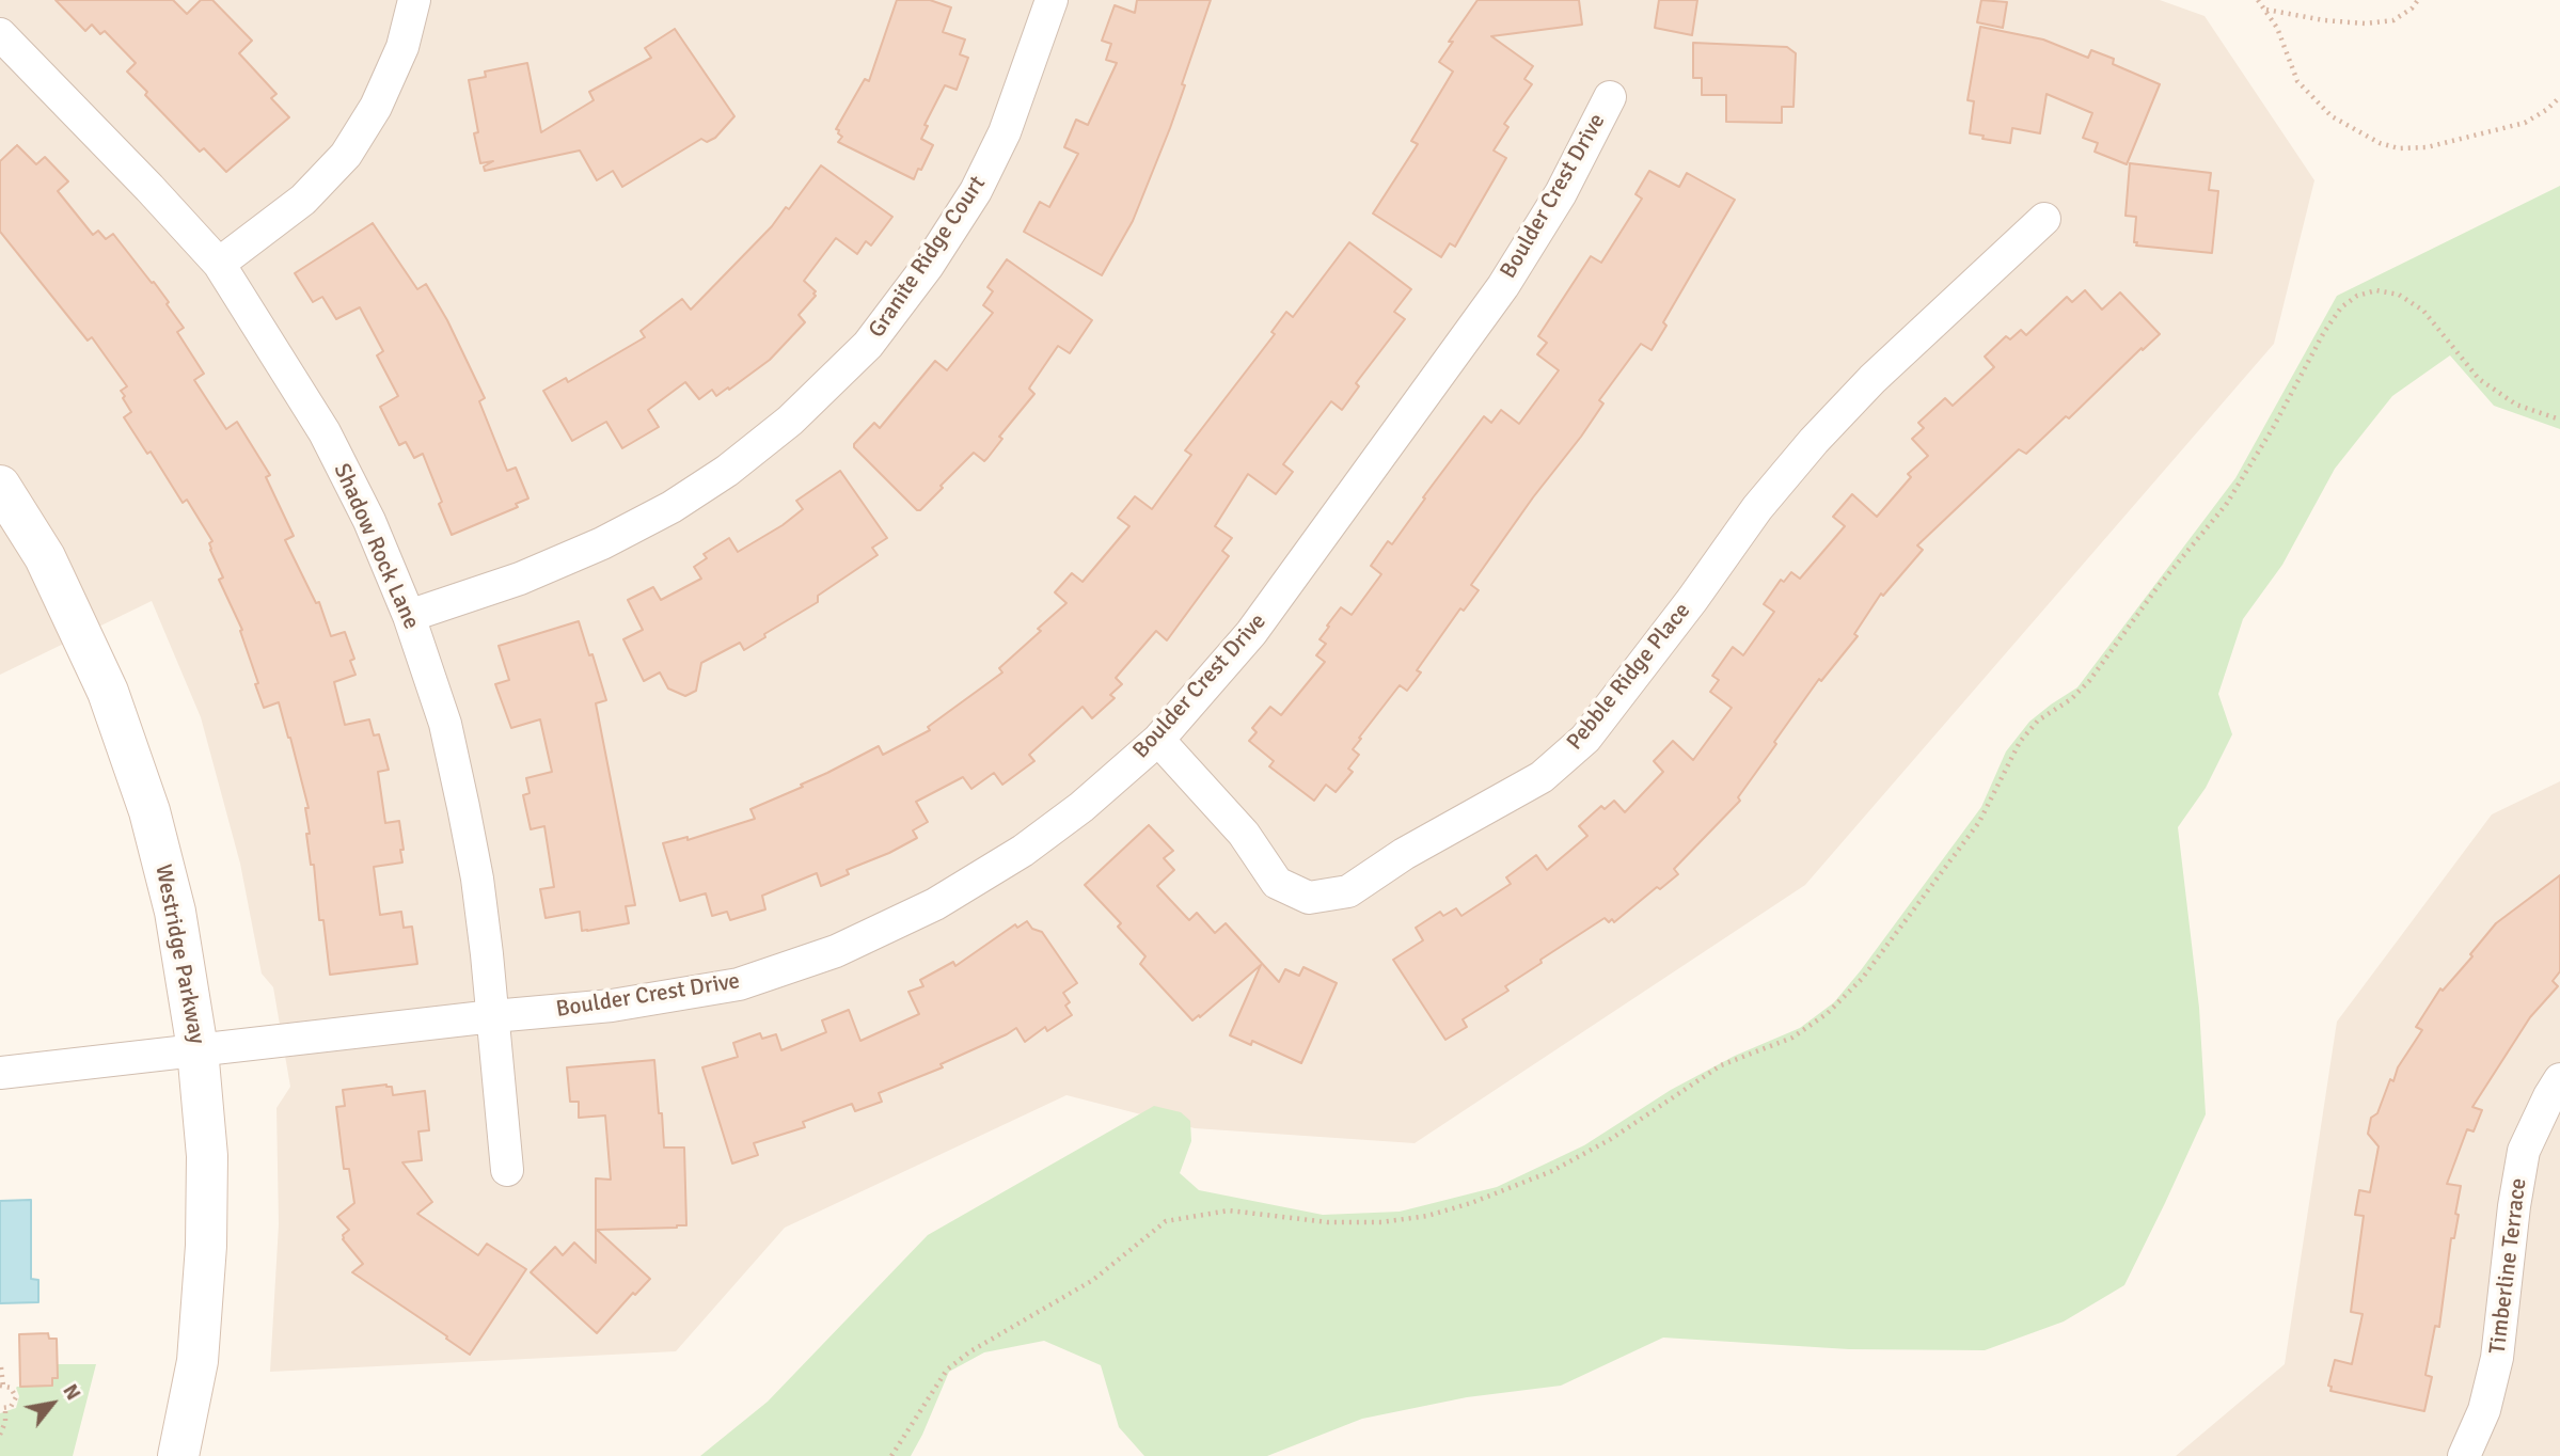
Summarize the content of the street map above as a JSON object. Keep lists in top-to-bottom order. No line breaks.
{"streets":{"street":["Boulder Crest Drive","Granite Ridge Court","Shadow Rock Lane","Pebble Ridge Place","Westridge Parkway","Timberline Terrace"]},"crossings":[["Boulder Crest Drive","Shadow Rock Lane"],["Boulder Crest Drive","Pebble Ridge Place"],["Boulder Crest Drive","Westridge Parkway"],["Granite Ridge Court","Shadow Rock Lane"]],"north":"top right"}
